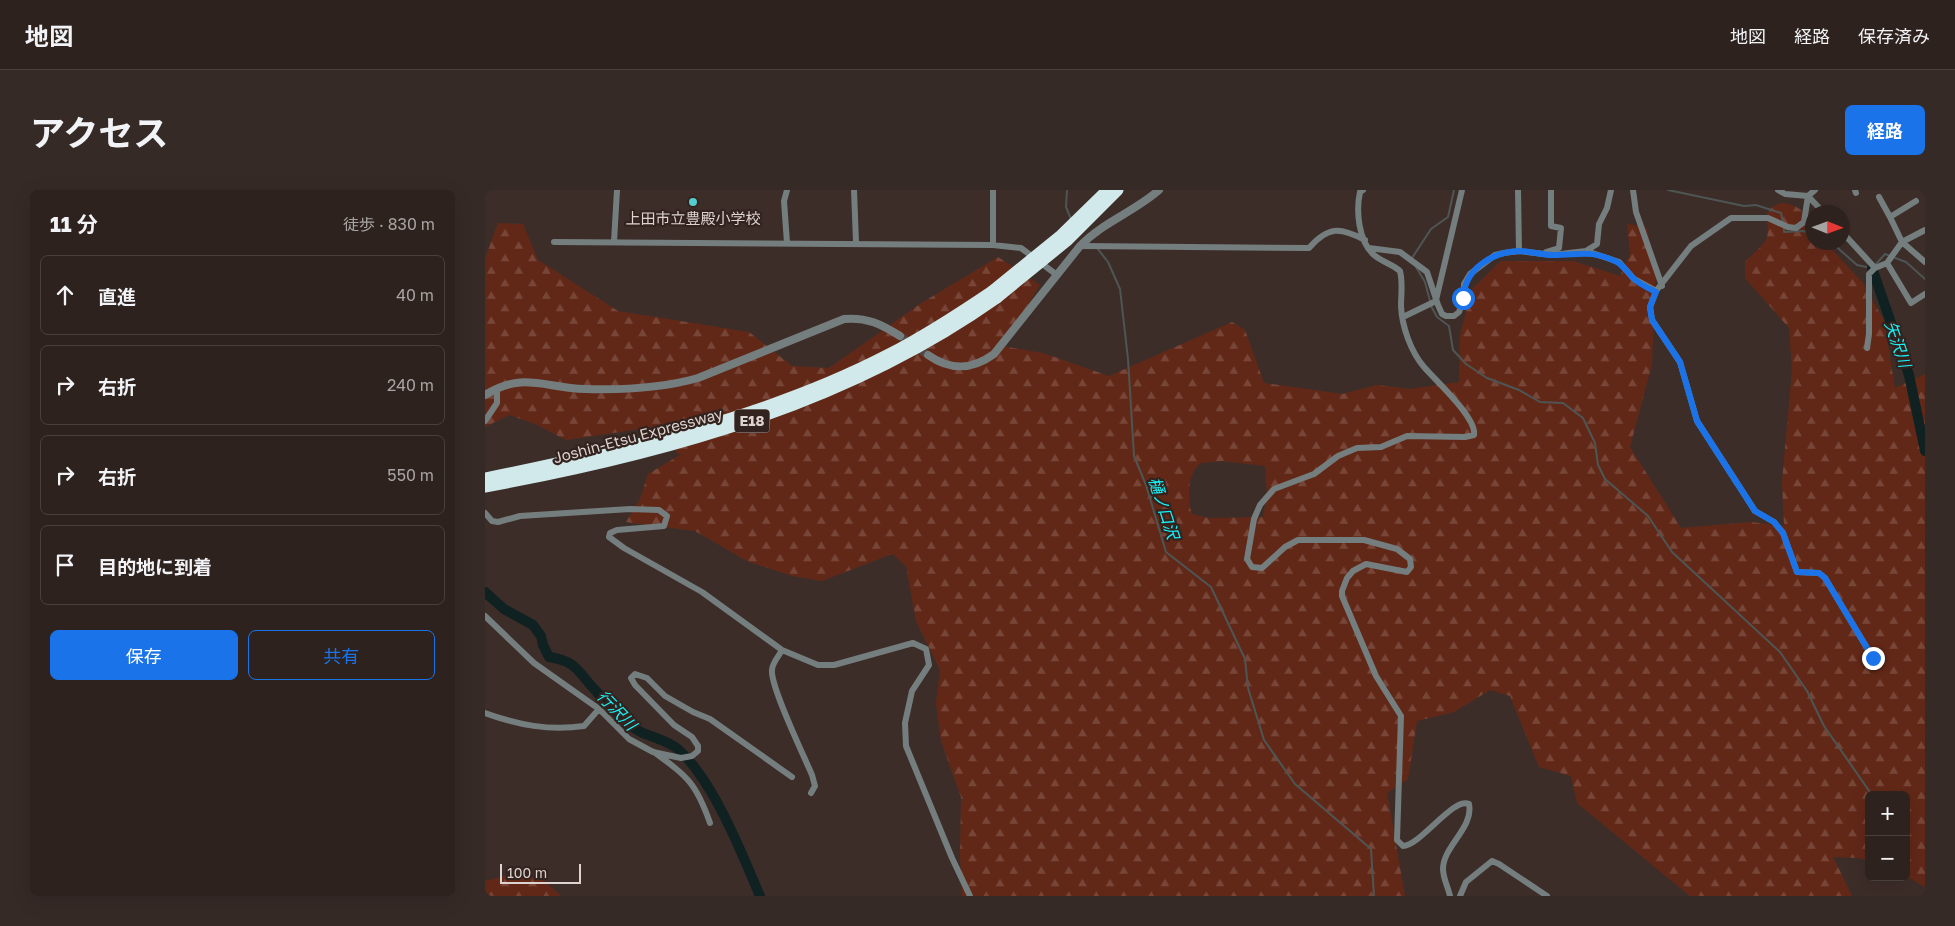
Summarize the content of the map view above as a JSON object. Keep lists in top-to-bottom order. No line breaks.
{"streets":{"highway":["E18","Joshin-Etsu Expressway"]},"water":["矢沢川","樋ノ口沢","行沢川"],"places":["上田市立豊殿小学校"],"scale_bar":"100 m","north":"right","page":{"header":"地図","nav":["地図","経路","保存済み"],"title":"アクセス","buttons":["経路",["保存","共有"]],"heading":["11 分","徒歩 · 830 m"],"list":[["直進","40 m"],["右折","240 m"],["右折","550 m"],"目的地に到着"],"map_buttons":["+","−"],"scale":"100 m"}}
